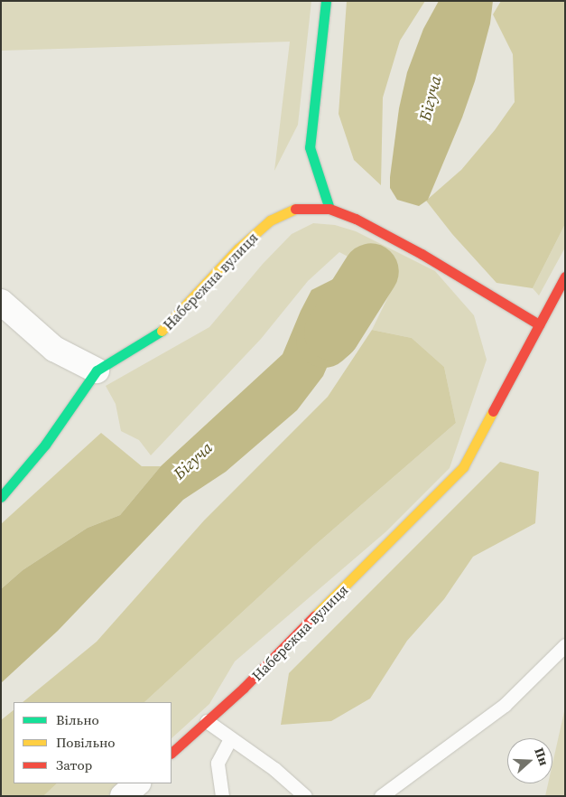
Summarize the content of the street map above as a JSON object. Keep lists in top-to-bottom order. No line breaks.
{"streets":{"street":["Набережна вулиця"]},"water":["Бігуча"],"legend":["Вільно","Повільно","Затор"],"north":"right"}
